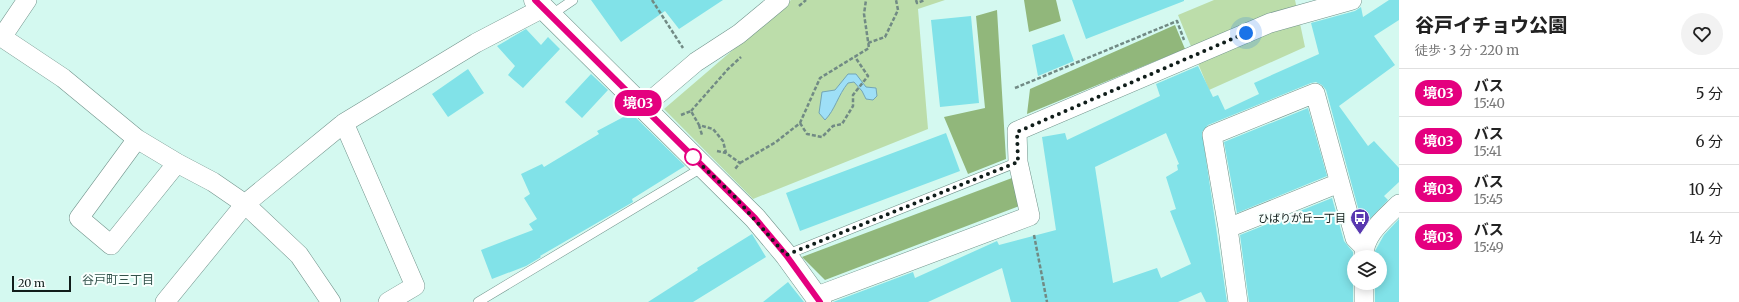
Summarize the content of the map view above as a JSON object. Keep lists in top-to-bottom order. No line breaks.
{"districts":["谷戸町三丁目"],"places":{"bus stop":["ひばりが丘一丁目"]},"lines":["bus line 境03"],"scale_bar":"20 m","page":{"on_map":"境03","heading":["谷戸イチョウ公園","徒歩 · 3 分 · 220 m"],"list":[{"mark":"境03","name":"バス","note":"15:40","value":"5 分"},{"mark":"境03","name":"バス","note":"15:41","value":"6 分"},{"mark":"境03","name":"バス","note":"15:45","value":"10 分"},{"mark":"境03","name":"バス","note":"15:49","value":"14 分"}],"scale":"20 m"}}
